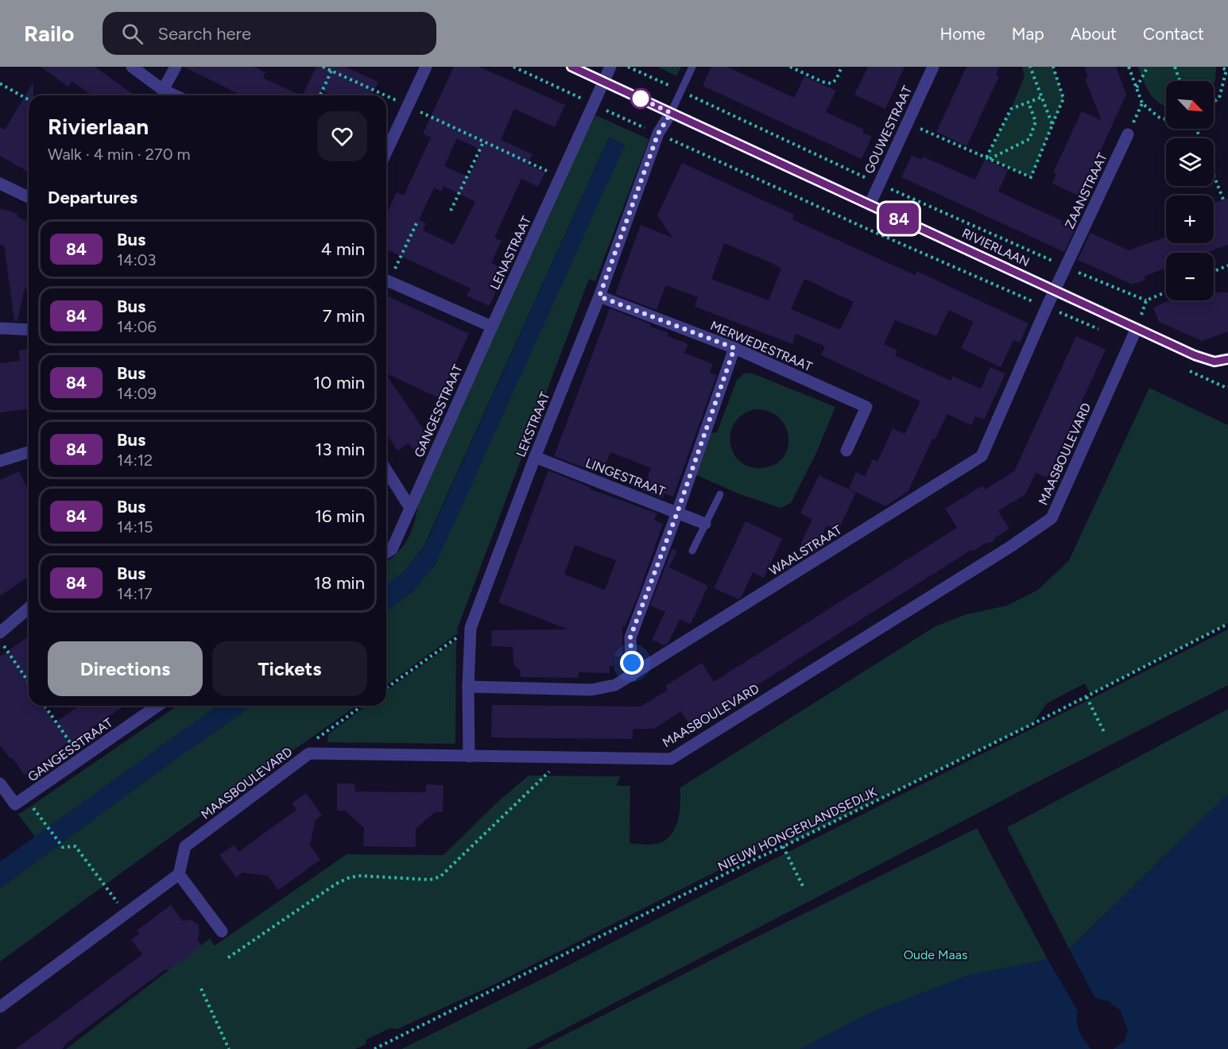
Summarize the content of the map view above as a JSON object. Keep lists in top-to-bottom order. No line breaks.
{"streets":{"street":["GOUWESTRAAT","ZAANSTRAAT","RIVIERLAAN","LENASTRAAT","MERWEDESTRAAT","GANGESSTRAAT","LEKSTRAAT","MAASBOULEVARD","LINGESTRAAT","WAALSTRAAT"],"path":["NIEUW HONGERLANDSEDIJK"]},"crossings":[["GOUWESTRAAT","RIVIERLAAN"],["ZAANSTRAAT","RIVIERLAAN"],["ZAANSTRAAT","WAALSTRAAT"],["RIVIERLAAN","LENASTRAAT"],["RIVIERLAAN","LEKSTRAAT"],["RIVIERLAAN","MAASBOULEVARD"],["RIVIERLAAN","WAALSTRAAT"],["LENASTRAAT","GANGESSTRAAT"],["MERWEDESTRAAT","LEKSTRAAT"],["LEKSTRAAT","MAASBOULEVARD"],["LEKSTRAAT","LINGESTRAAT"],["LEKSTRAAT","WAALSTRAAT"]],"parks":["Oude Maas"],"lines":["bus line 84"],"north":"bottom right","page":{"header":"Railo","search":"Search here","nav":["Home","Map","About","Contact"],"on_map":"84","map_buttons":["+","−"],"heading":[["Rivierlaan","Walk · 4 min · 270 m"],"Departures"],"list":[{"mark":"84","name":"Bus","note":"14:03","value":"4 min"},{"mark":"84","name":"Bus","note":"14:06","value":"7 min"},{"mark":"84","name":"Bus","note":"14:09","value":"10 min"},{"mark":"84","name":"Bus","note":"14:12","value":"13 min"},{"mark":"84","name":"Bus","note":"14:15","value":"16 min"},{"mark":"84","name":"Bus","note":"14:17","value":"18 min"}],"buttons":["Directions","Tickets"]}}
